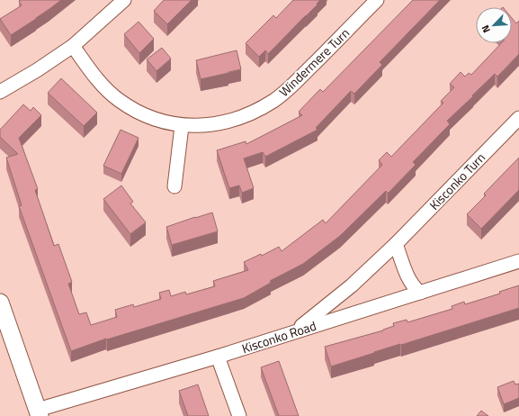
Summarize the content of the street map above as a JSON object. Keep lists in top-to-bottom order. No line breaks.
{"streets":{"street":["Windermere Turn","Kisconko Turn","Kisconko Road"]},"crossings":[["Kisconko Turn","Kisconko Road"]],"north":"bottom left"}
